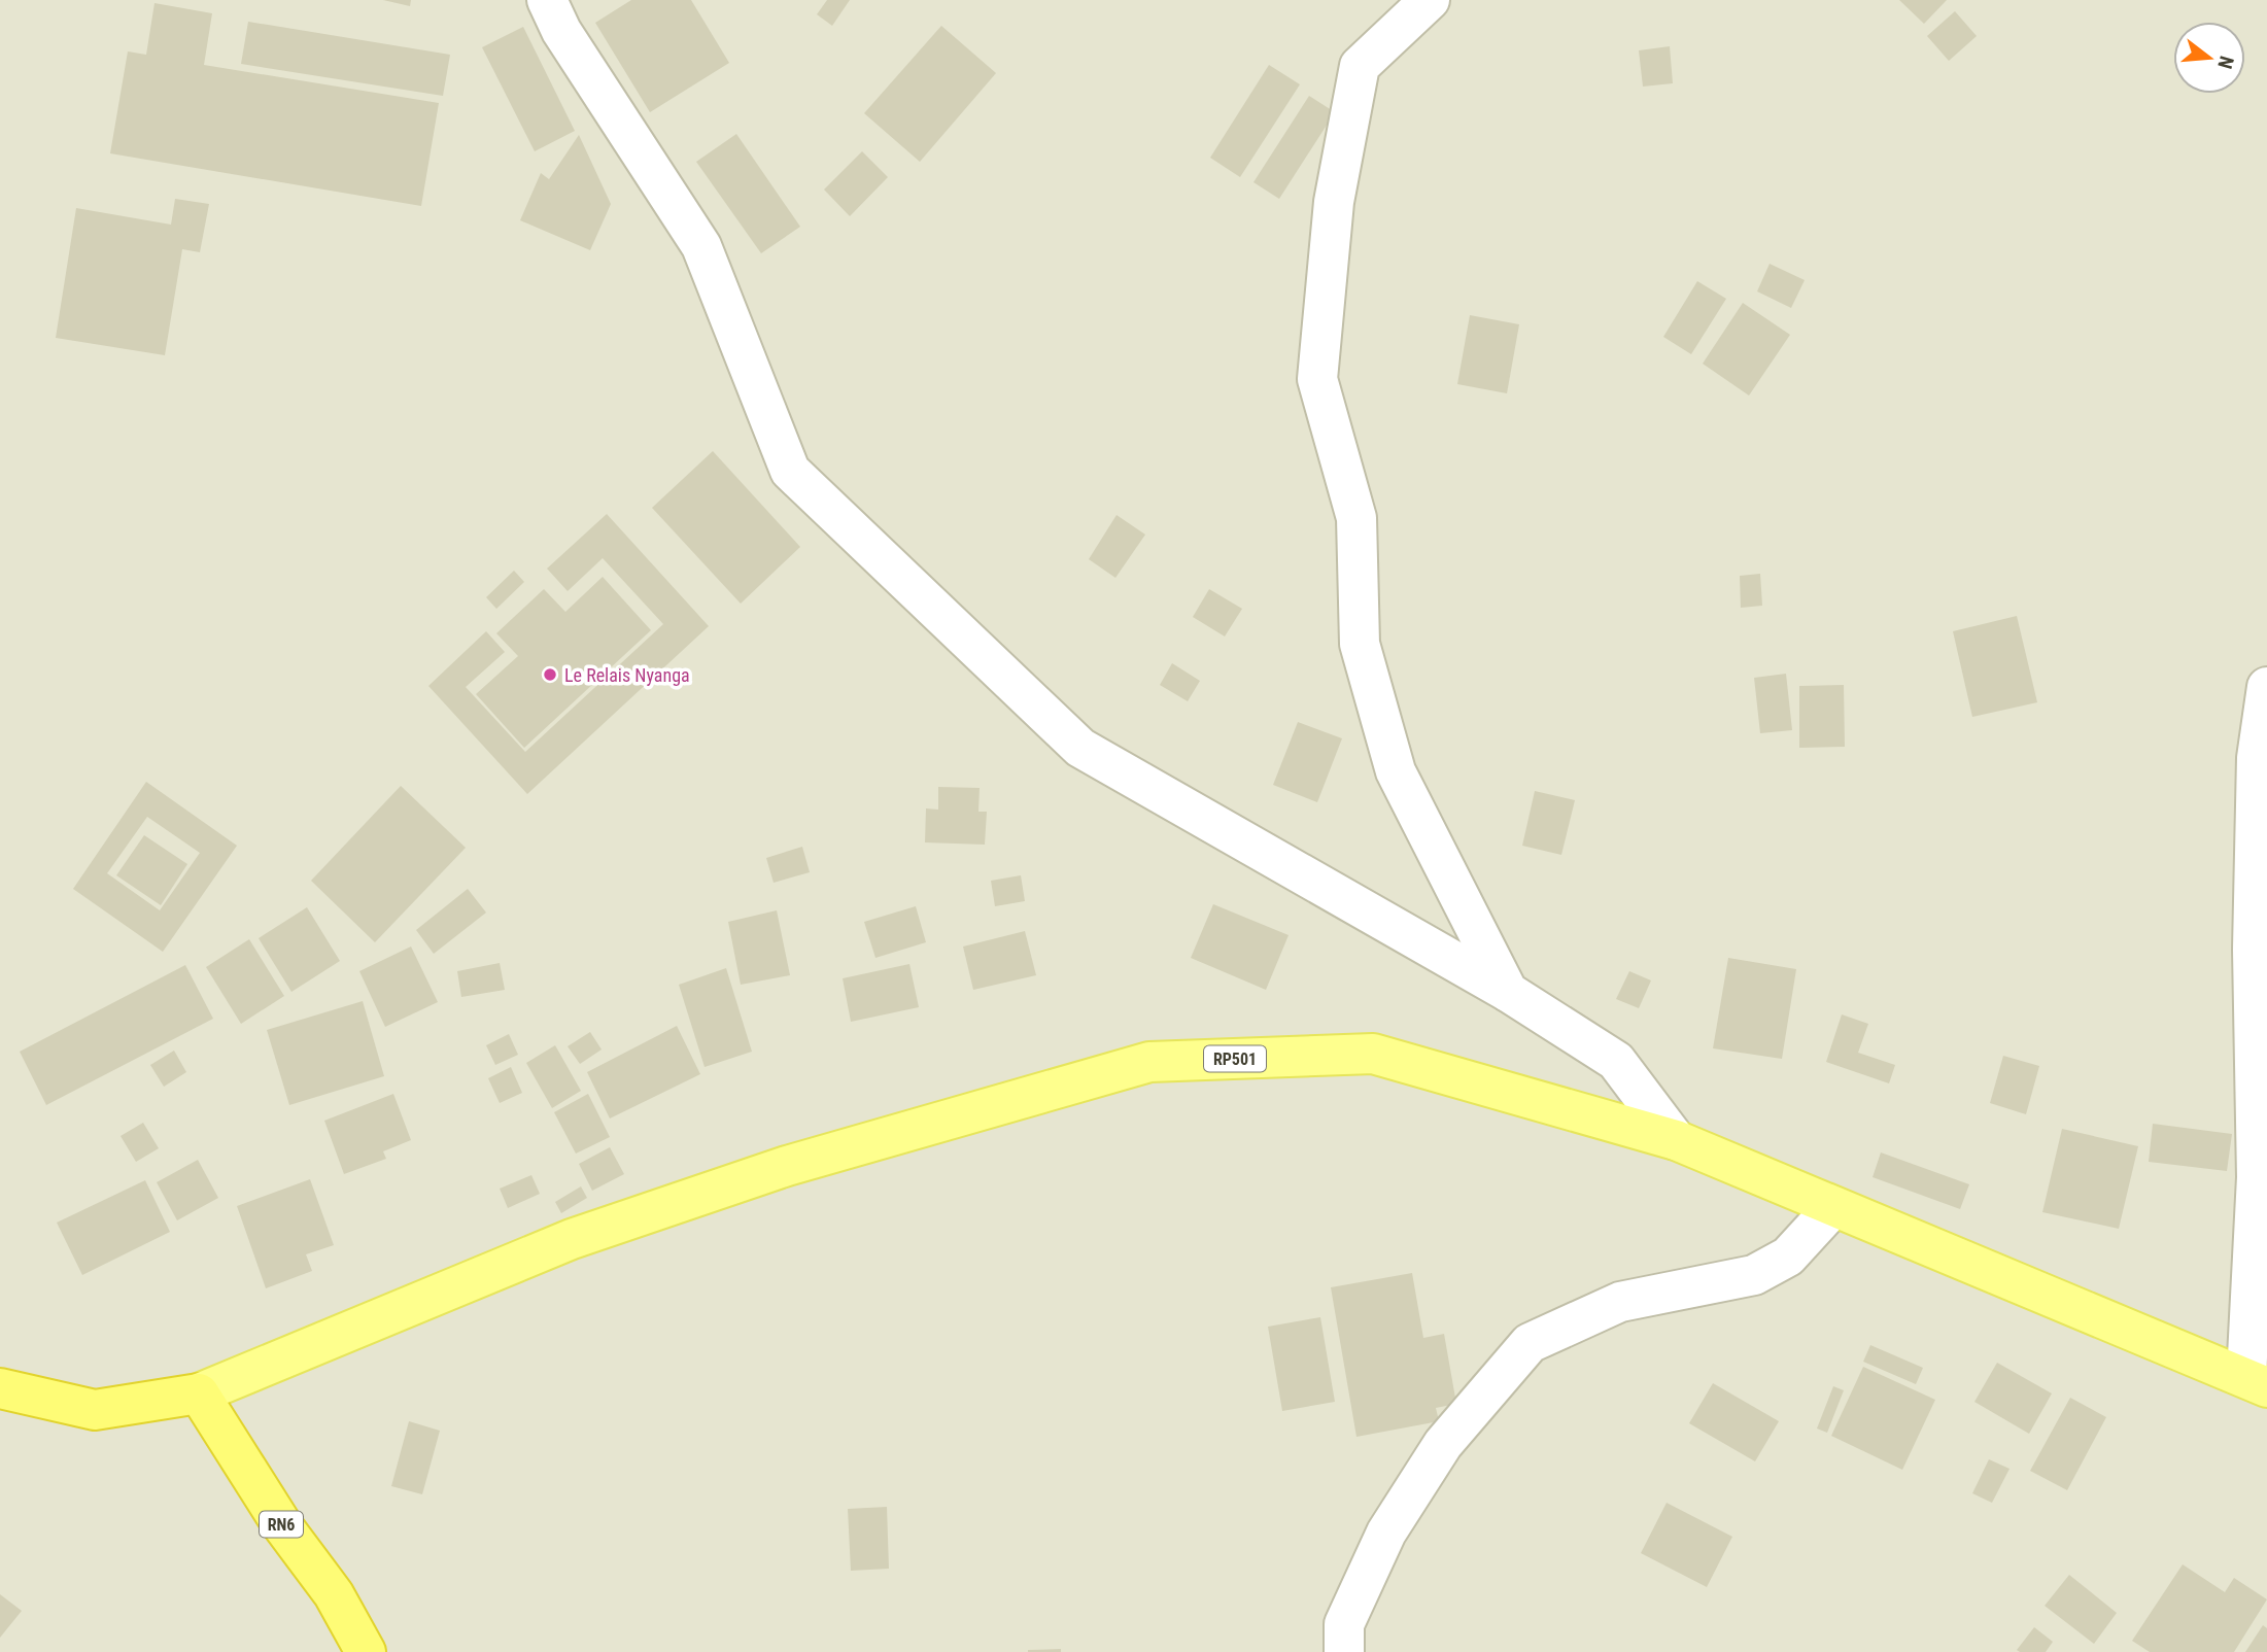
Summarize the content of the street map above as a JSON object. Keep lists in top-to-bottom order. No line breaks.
{"streets":{"highway":["RN6"],"main road":["RP501"]},"crossings":[["RP501","RN6"]],"places":["Le Relais Nyanga"],"north":"right"}
